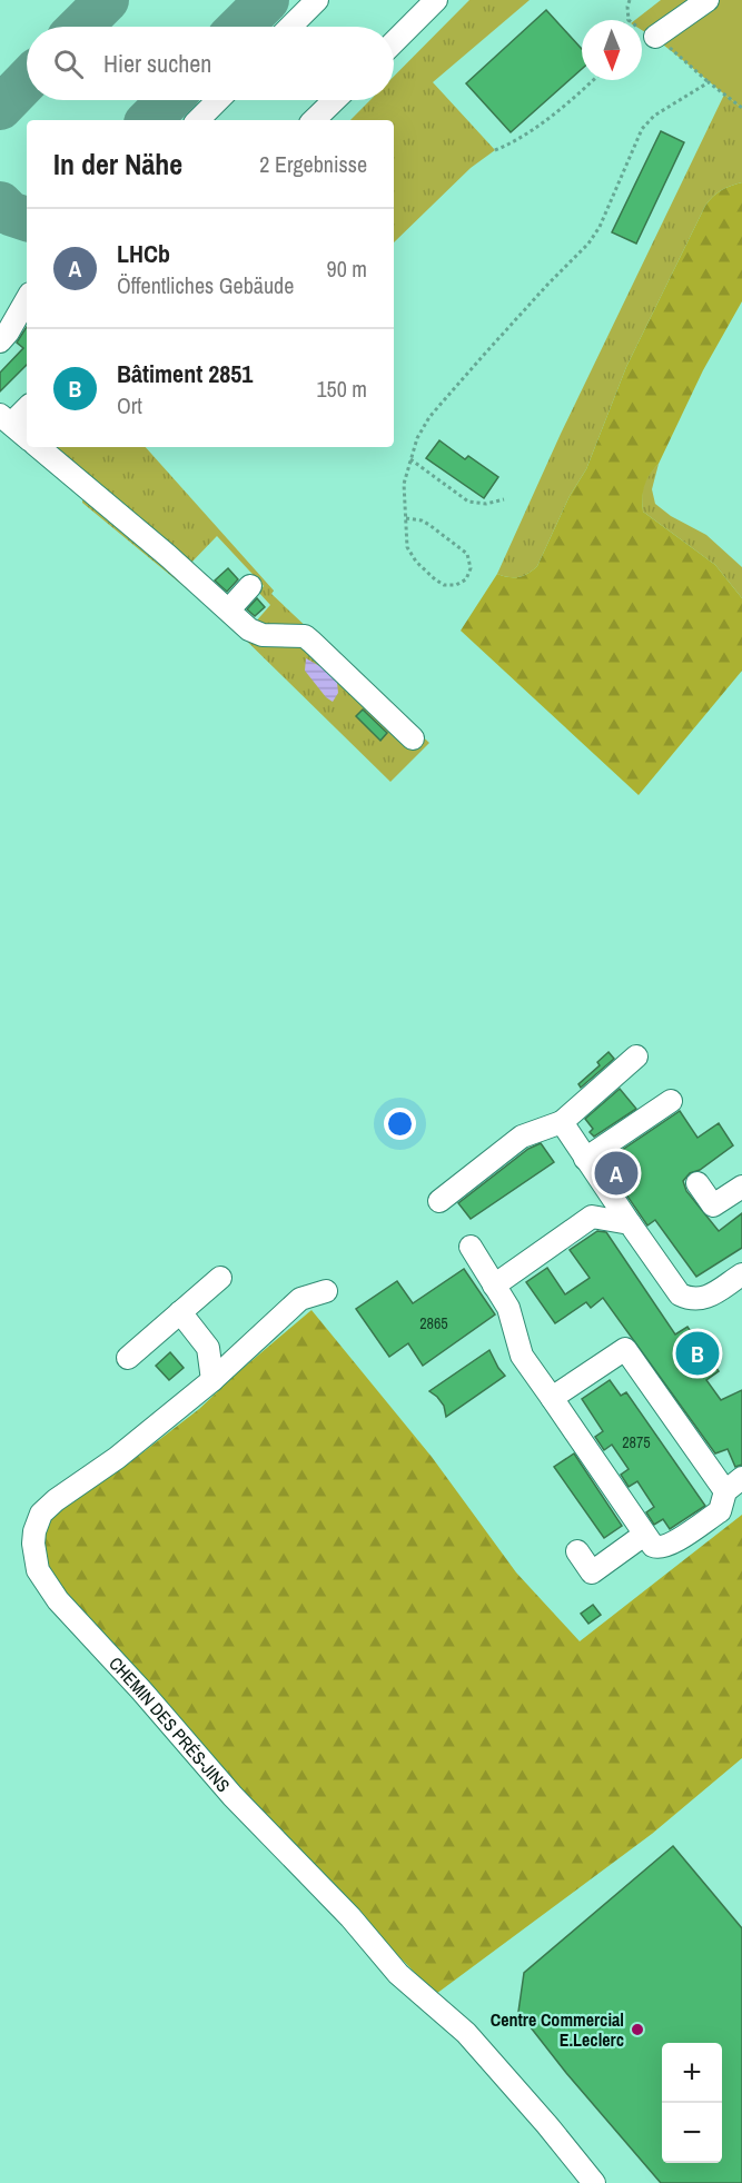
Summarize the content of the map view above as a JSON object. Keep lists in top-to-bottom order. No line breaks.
{"streets":{"street":["CHEMIN DES PRÉS-JINS"]},"places":["Centre Commercial E.Leclerc"],"house_numbers":["2865","2875"],"north":"bottom","page":{"search":"Hier suchen","heading":["In der Nähe","2 Ergebnisse"],"list":[{"mark":"A","name":"LHCb","note":"Öffentliches Gebäude","value":"90 m"},{"mark":"B","name":"Bâtiment 2851","note":"Ort","value":"150 m"}],"pins":["A","B"],"map_buttons":["+","−"]}}
